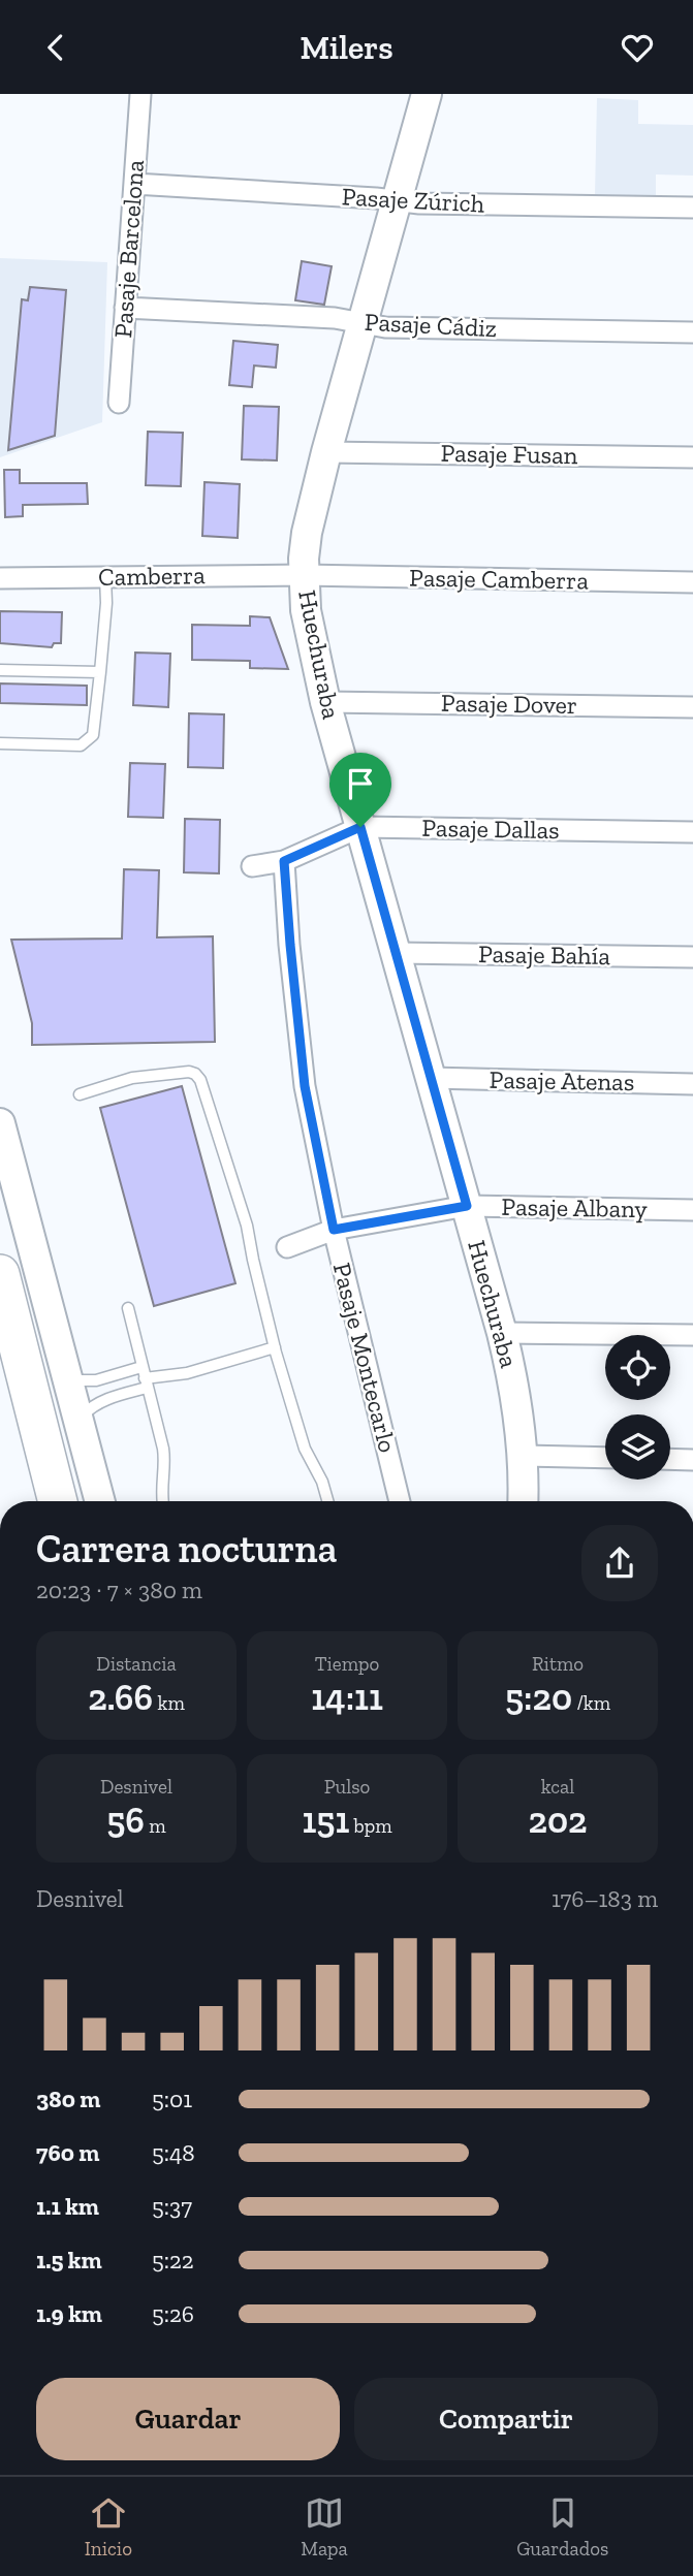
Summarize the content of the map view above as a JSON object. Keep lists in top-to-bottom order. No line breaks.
{"streets":{"street":["Pasaje Zúrich","Pasaje Barcelona","Pasaje Cádiz","Pasaje Fusan","Camberra","Pasaje Camberra","Huechuraba","Pasaje Dover","Pasaje Dallas","Pasaje Bahía","Pasaje Atenas","Pasaje Albany","Pasaje Montecarlo"]},"crossings":[["Pasaje Zúrich","Pasaje Barcelona"],["Pasaje Zúrich","Huechuraba"],["Pasaje Barcelona","Pasaje Cádiz"],["Pasaje Cádiz","Huechuraba"],["Pasaje Fusan","Huechuraba"],["Camberra","Pasaje Camberra"],["Camberra","Huechuraba"],["Pasaje Camberra","Huechuraba"],["Huechuraba","Pasaje Dover"],["Huechuraba","Pasaje Dallas"],["Huechuraba","Pasaje Bahía"],["Huechuraba","Pasaje Atenas"],["Huechuraba","Pasaje Albany"],["Pasaje Dallas","Pasaje Montecarlo"],["Pasaje Albany","Pasaje Montecarlo"]],"page":{"header":"Milers","heading":["Carrera nocturna","20:23 · 7 × 380 m"],"stats":[["Distancia","2.66 km"],["Tiempo","14:11"],["Ritmo","5:20 /km"],["Desnivel","56 m"],["Pulso","151 bpm"],["kcal","202"]],"chart":["Desnivel","176–183 m"],"list":[{"name":"380 m","note":"5:01"},{"name":"760 m","note":"5:48"},{"name":"1.1 km","note":"5:37"},{"name":"1.5 km","note":"5:22"},{"name":"1.9 km","note":"5:26"}],"buttons":["Guardar","Compartir"],"tabs":["Inicio","Mapa","Guardados"]}}
